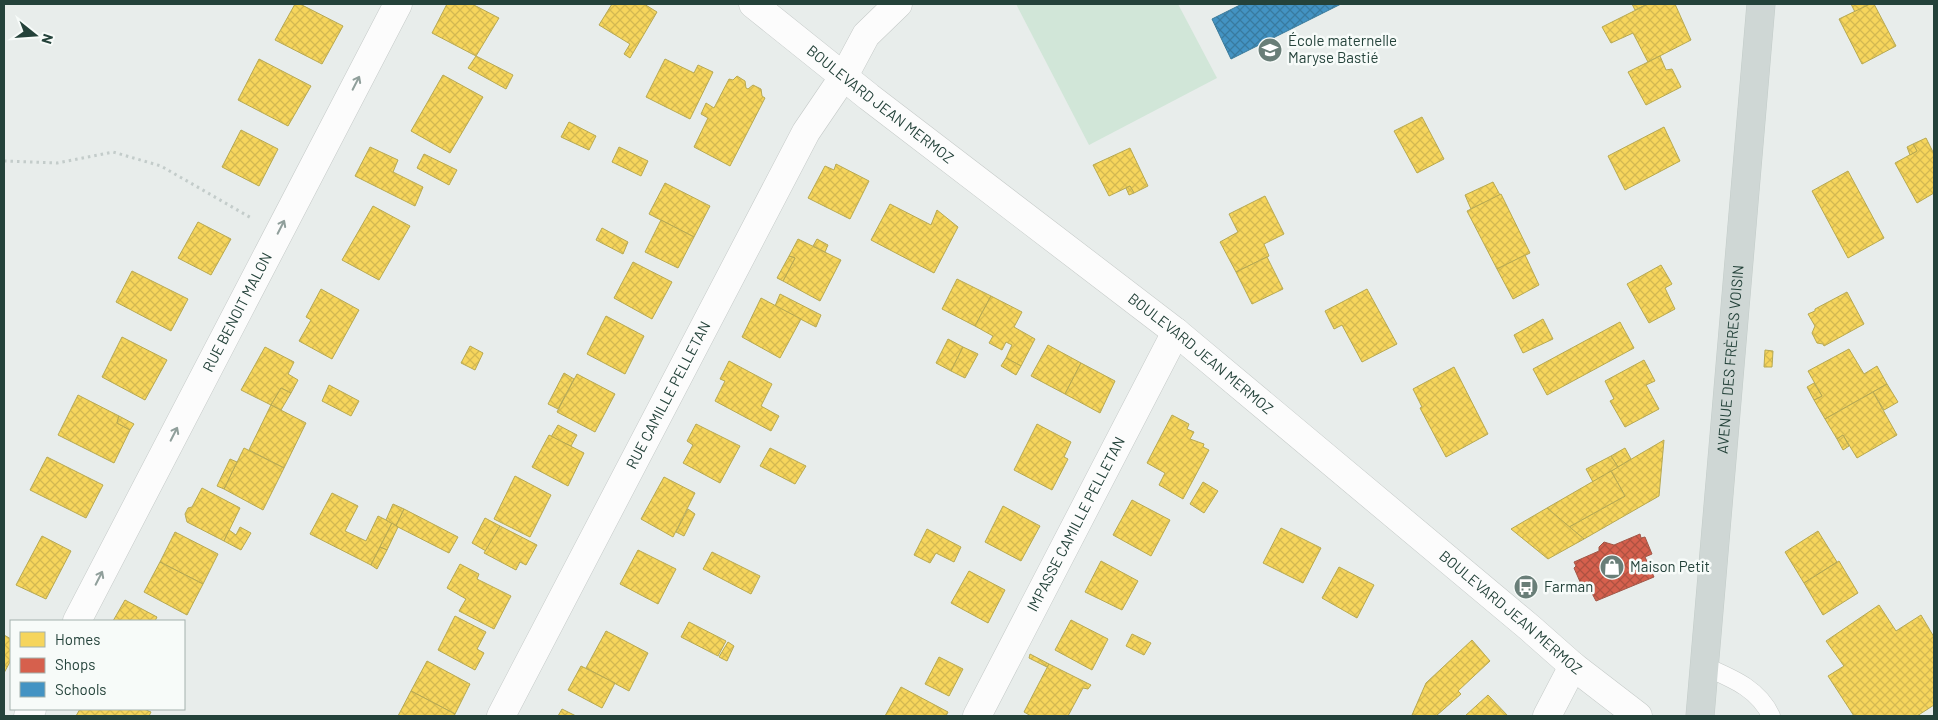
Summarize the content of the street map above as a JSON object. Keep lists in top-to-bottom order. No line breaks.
{"streets":{"main road":["AVENUE DES FRÈRES VOISIN"],"street":["BOULEVARD JEAN MERMOZ","RUE BENOIT MALON","RUE CAMILLE PELLETAN","IMPASSE CAMILLE PELLETAN"]},"crossings":[["BOULEVARD JEAN MERMOZ","RUE CAMILLE PELLETAN"],["BOULEVARD JEAN MERMOZ","IMPASSE CAMILLE PELLETAN"]],"one_way":["RUE BENOIT MALON"],"places":{"school or university":["École maternelle Maryse Bastié"],"shop":["Maison Petit"],"bus stop":["Farman"]},"legend":["Homes","Shops","Schools"],"north":"right"}
